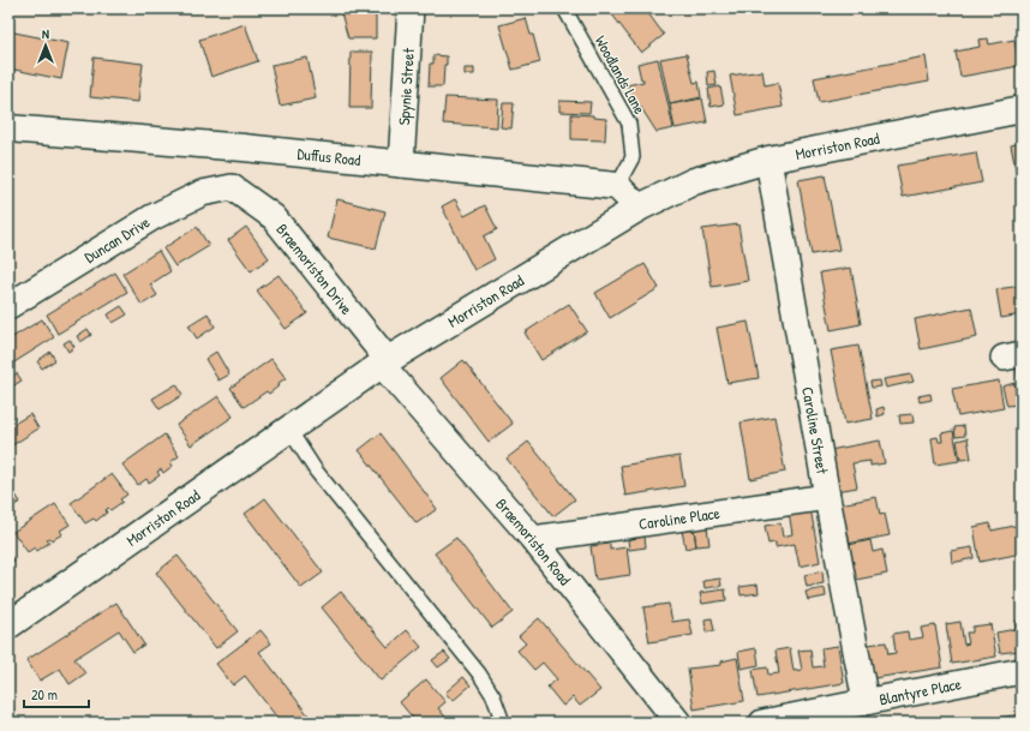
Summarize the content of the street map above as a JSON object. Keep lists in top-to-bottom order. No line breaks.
{"streets":{"main road":["Morriston Road","Duffus Road"],"street":["Spynie Street","Duncan Drive","Braemoriston Drive","Caroline Street","Caroline Place","Braemoriston Road","Blantyre Place"],"lane":["Woodlands Lane"]},"crossings":[["Woodlands Lane","Duffus Road"],["Spynie Street","Duffus Road"],["Morriston Road","Braemoriston Drive"],["Morriston Road","Caroline Street"],["Morriston Road","Braemoriston Road"],["Duncan Drive","Braemoriston Drive"],["Braemoriston Drive","Braemoriston Road"],["Caroline Street","Caroline Place"],["Caroline Street","Blantyre Place"],["Caroline Place","Braemoriston Road"]],"scale_bar":"20 m","north":"top"}
